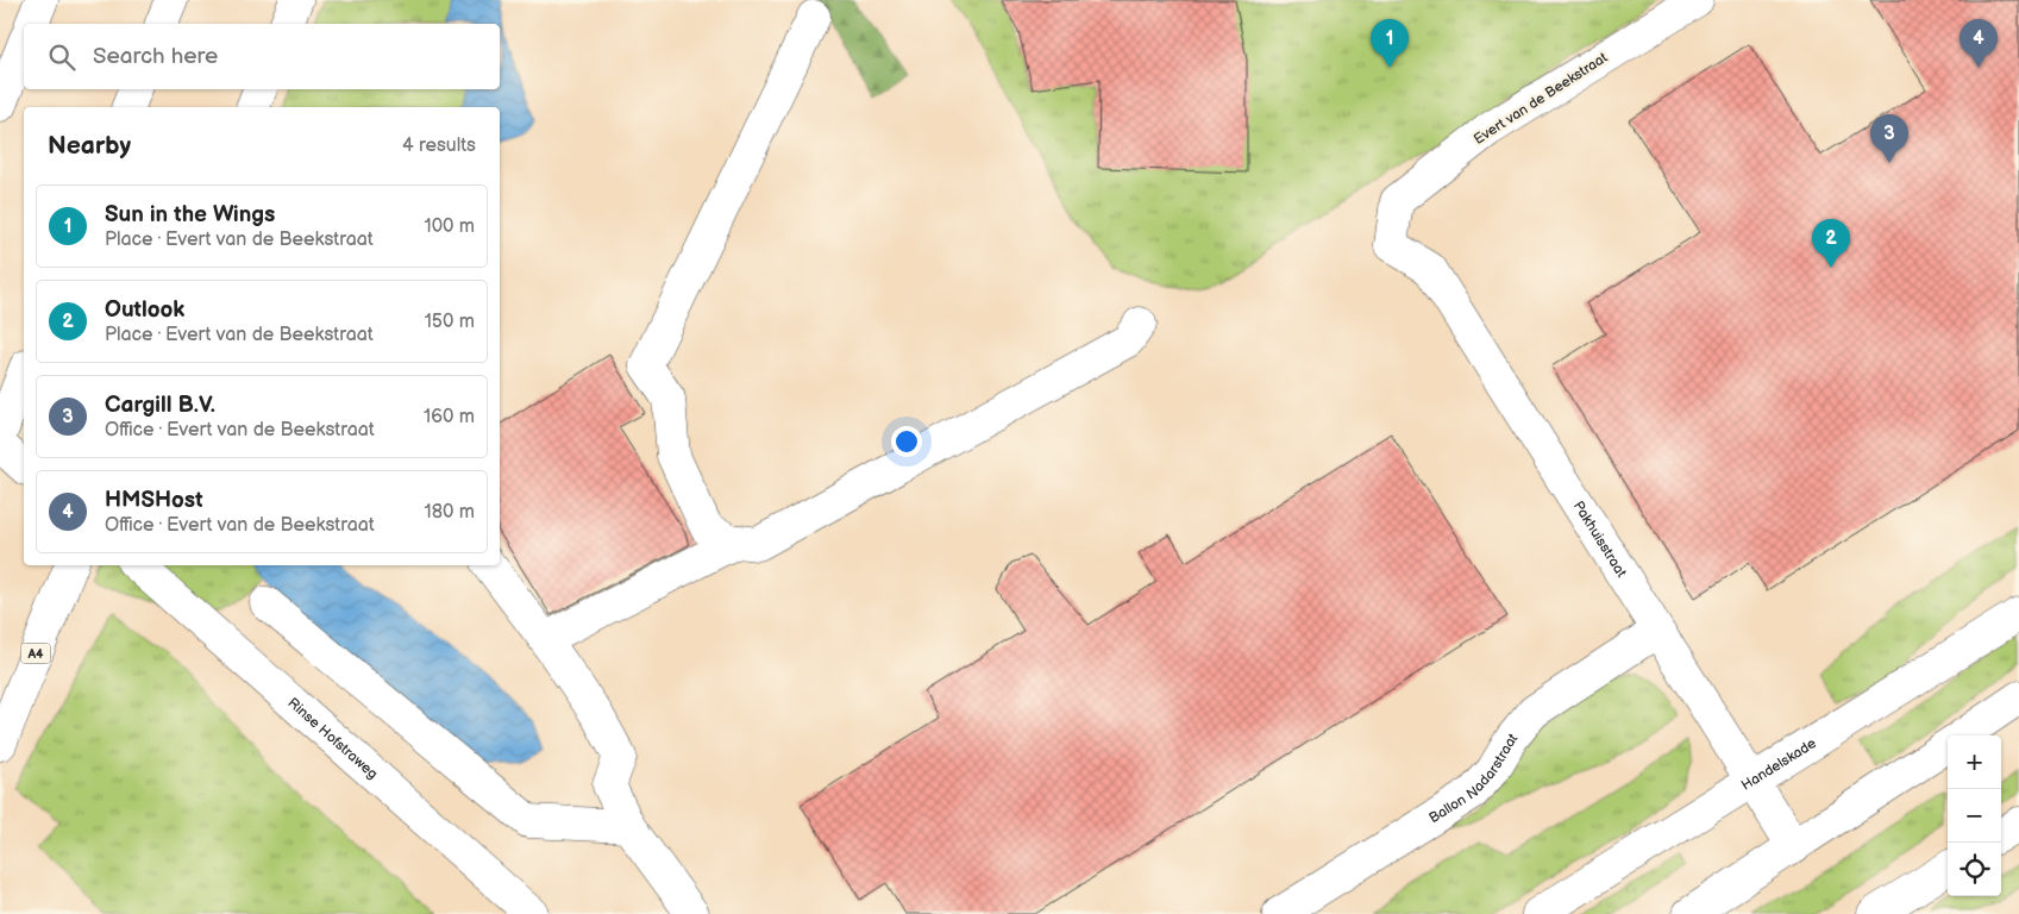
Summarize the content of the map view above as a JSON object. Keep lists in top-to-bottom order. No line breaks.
{"streets":{"main road":["Evert van de Beekstraat","Pakhuisstraat","A4","Rinse Hofstraweg","Handelskade","Ballon Nadarstraat"]},"crossings":[["Evert van de Beekstraat","Pakhuisstraat"],["Pakhuisstraat","Handelskade"],["Pakhuisstraat","Ballon Nadarstraat"]],"page":{"pins":["1","4","3","2"],"search":"Search here","heading":["Nearby","4 results"],"list":[{"mark":"1","name":"Sun in the Wings","note":"Place · Evert van de Beekstraat","value":"100 m"},{"mark":"2","name":"Outlook","note":"Place · Evert van de Beekstraat","value":"150 m"},{"mark":"3","name":"Cargill B.V.","note":"Office · Evert van de Beekstraat","value":"160 m"},{"mark":"4","name":"HMSHost","note":"Office · Evert van de Beekstraat","value":"180 m"}],"map_buttons":["+","−"]}}
